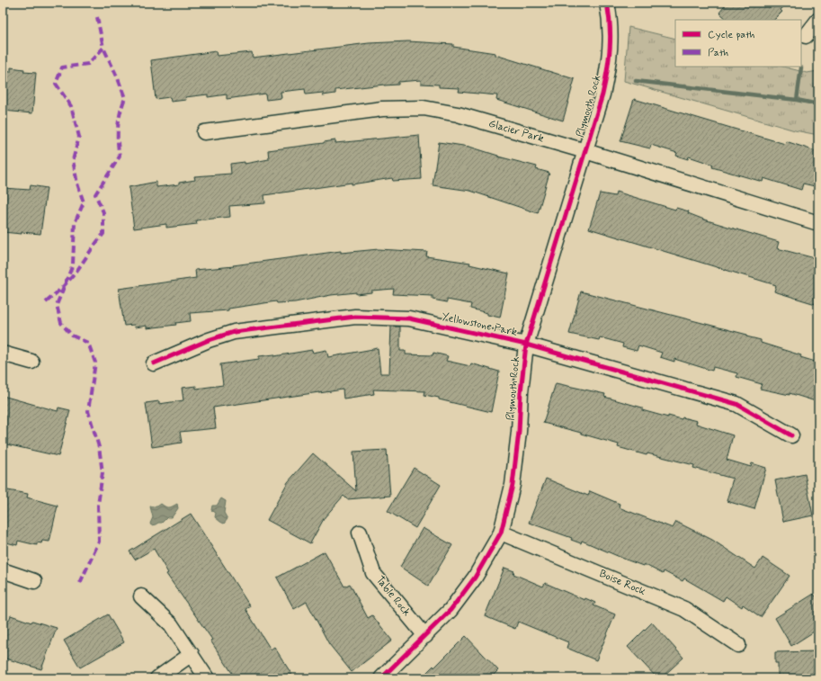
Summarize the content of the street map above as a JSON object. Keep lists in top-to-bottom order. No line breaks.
{"streets":{"street":["Plymouth Rock","Glacier Park","Yellowstone Park","Boise Rock","Table Rock"]},"crossings":[["Plymouth Rock","Glacier Park"],["Plymouth Rock","Yellowstone Park"],["Plymouth Rock","Boise Rock"],["Plymouth Rock","Table Rock"]],"legend":["Cycle path","Path"]}
